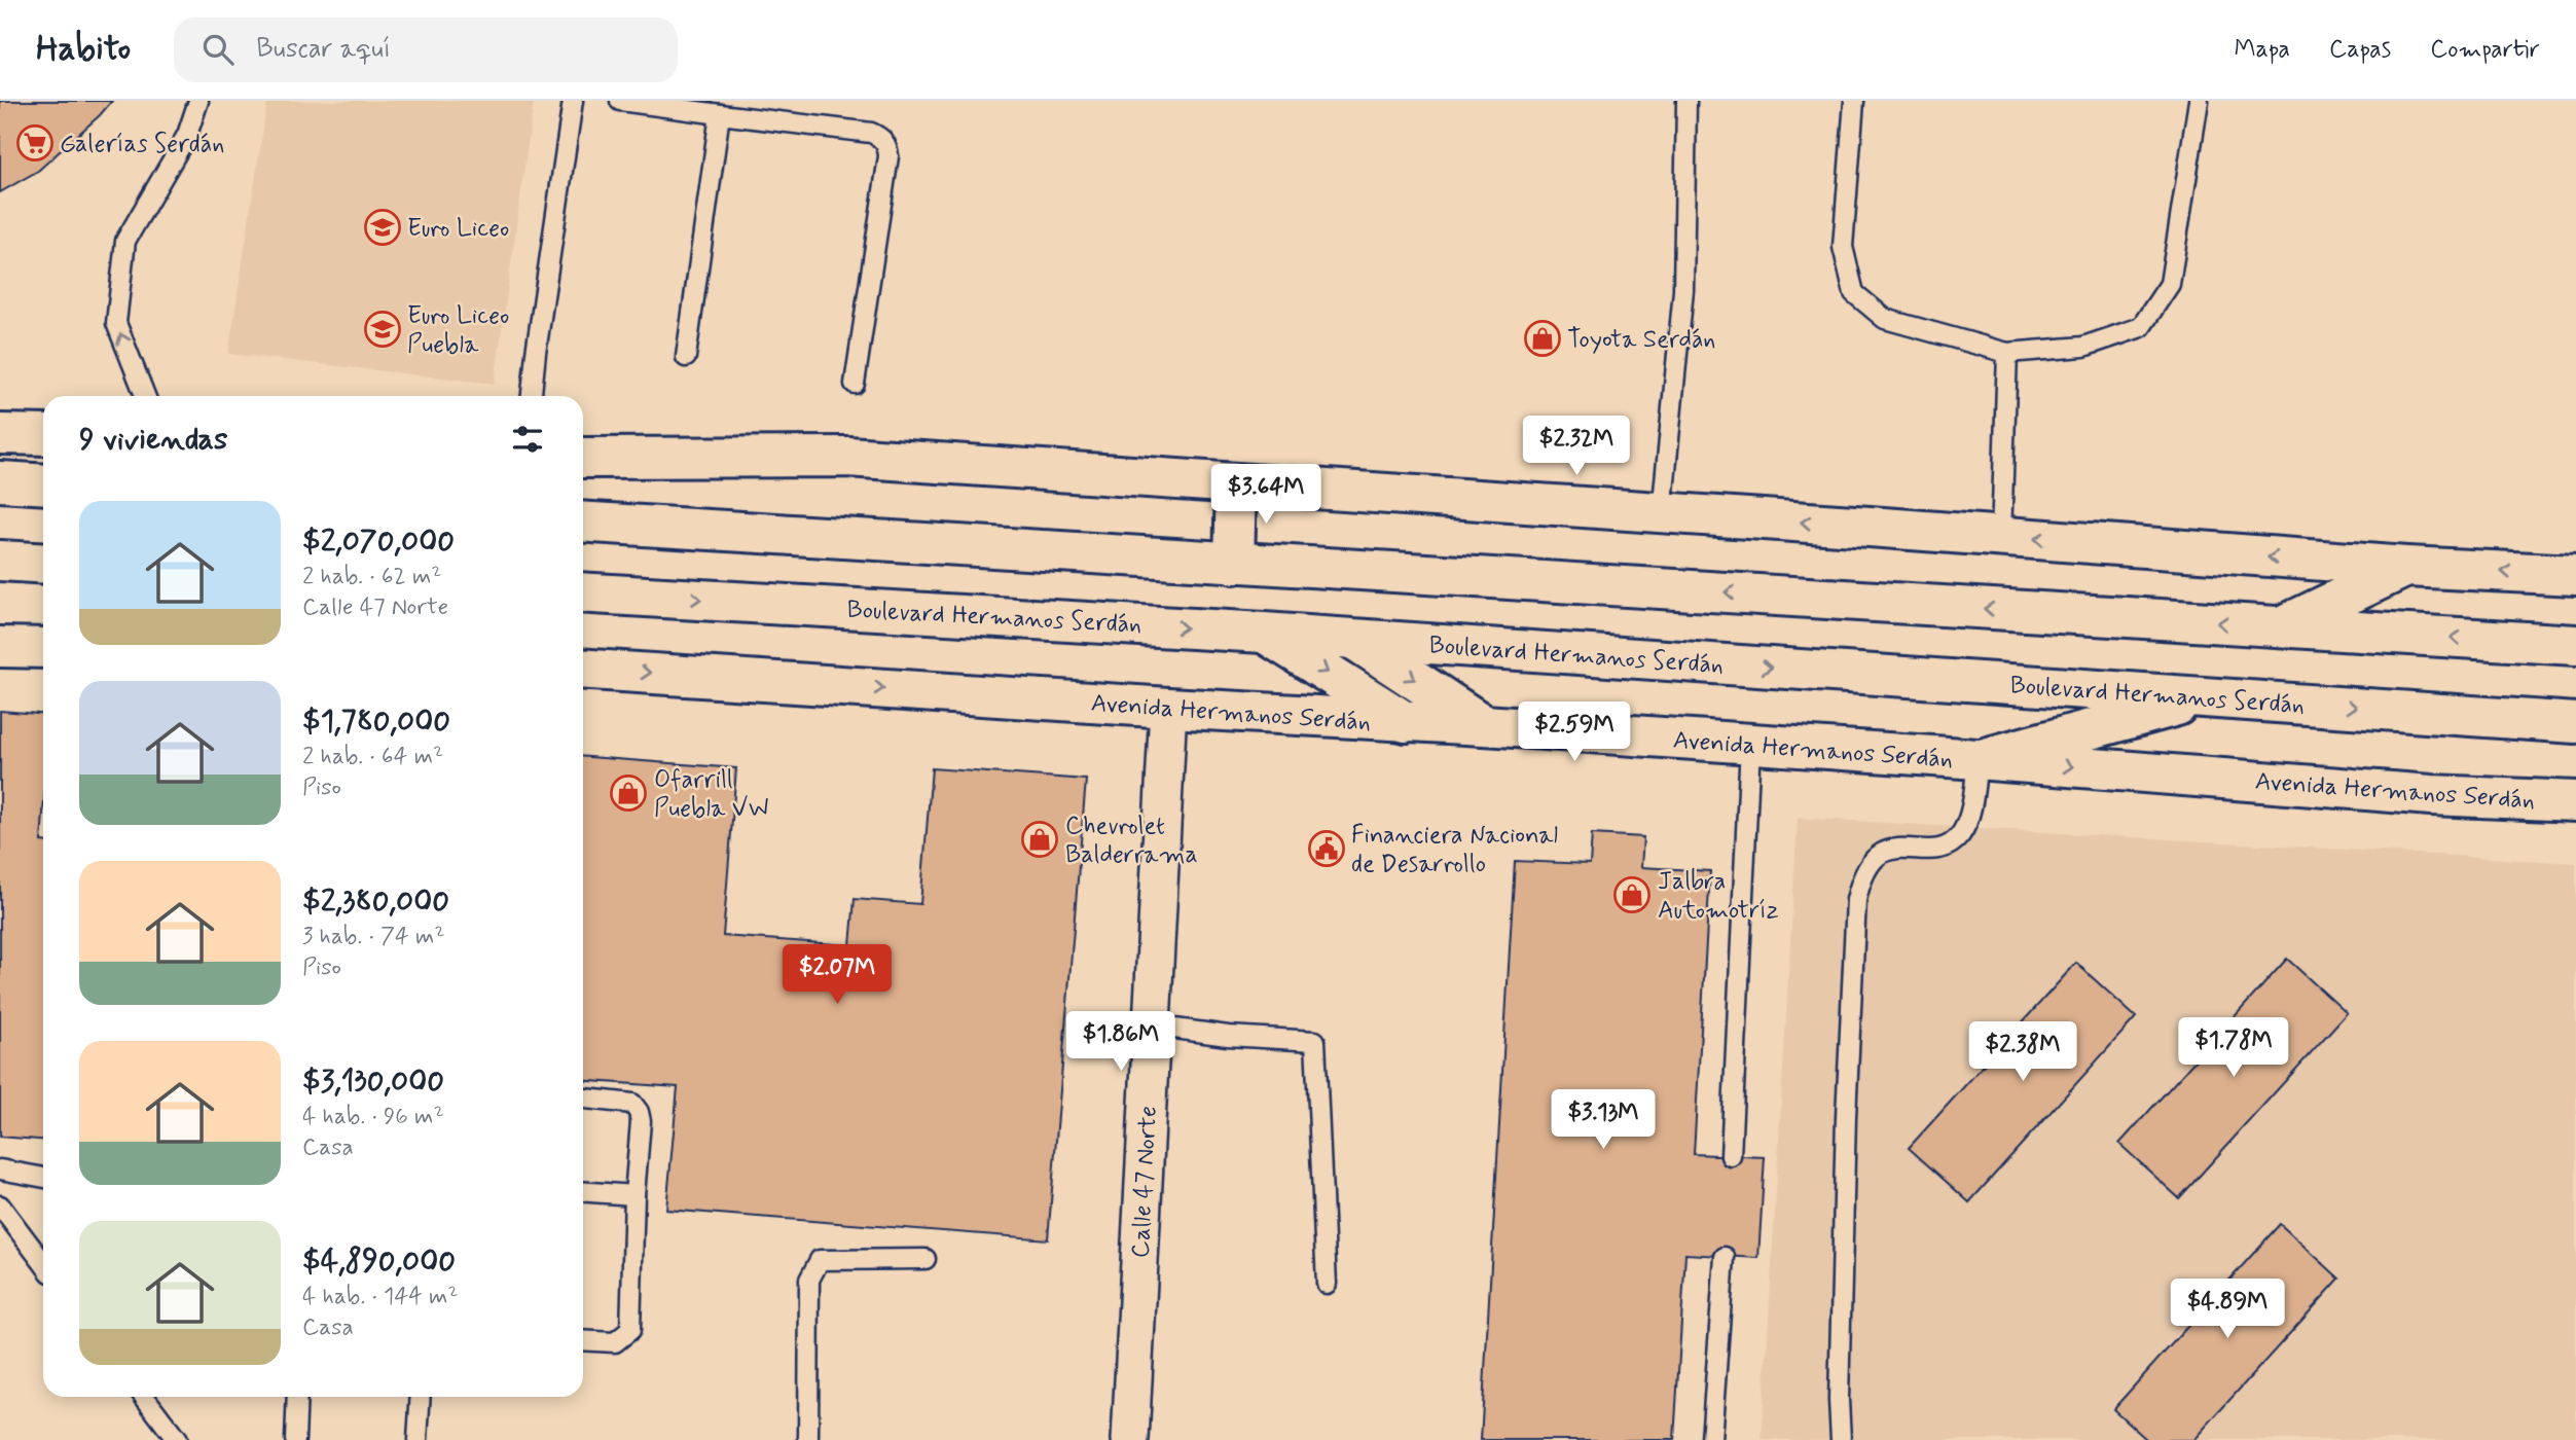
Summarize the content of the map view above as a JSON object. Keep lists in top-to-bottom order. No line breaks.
{"streets":{"main road":["Boulevard Hermanos Serdán","Avenida Hermanos Serdán"],"street":["Calle 47 Norte"]},"crossings":[["Avenida Hermanos Serdán","Calle 47 Norte"]],"places":{"supermarket":["Galerías Serdán"],"school or university":["Euro Liceo","Euro Liceo Puebla"],"shop":["Toyota Serdán","Ofarrill Puebla VW","Chevrolet Balderrama","Jalbra Automotríz"],"public building":["Financiera Nacional de Desarrollo"]},"page":{"header":"Habito","search":"Buscar aquí","nav":["Mapa","Capas","Compartir"],"heading":"9 viviendas","price":["$2.32M","$3.64M","$2.59M","$2.07M","$1.86M","$1.78M","$2.38M","$3.13M","$4.89M"],"list":[{"name":"$2,070,000","note":"2 hab. · 62 m² · Calle 47 Norte"},{"name":"$1,780,000","note":"2 hab. · 64 m² · Piso"},{"name":"$2,380,000","note":"3 hab. · 74 m² · Piso"},{"name":"$3,130,000","note":"4 hab. · 96 m² · Casa"},{"name":"$4,890,000","note":"4 hab. · 144 m² · Casa"}]}}
